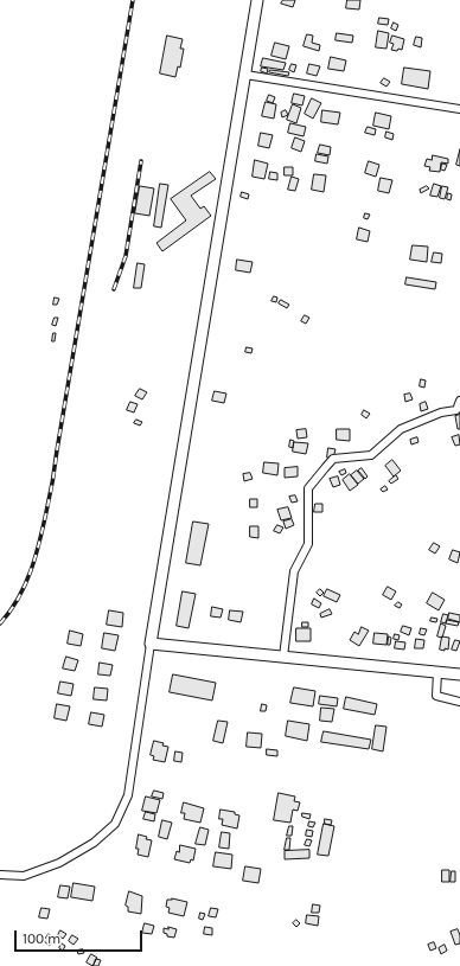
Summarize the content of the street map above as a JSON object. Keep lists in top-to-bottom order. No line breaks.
{"scale_bar":"100 m"}
